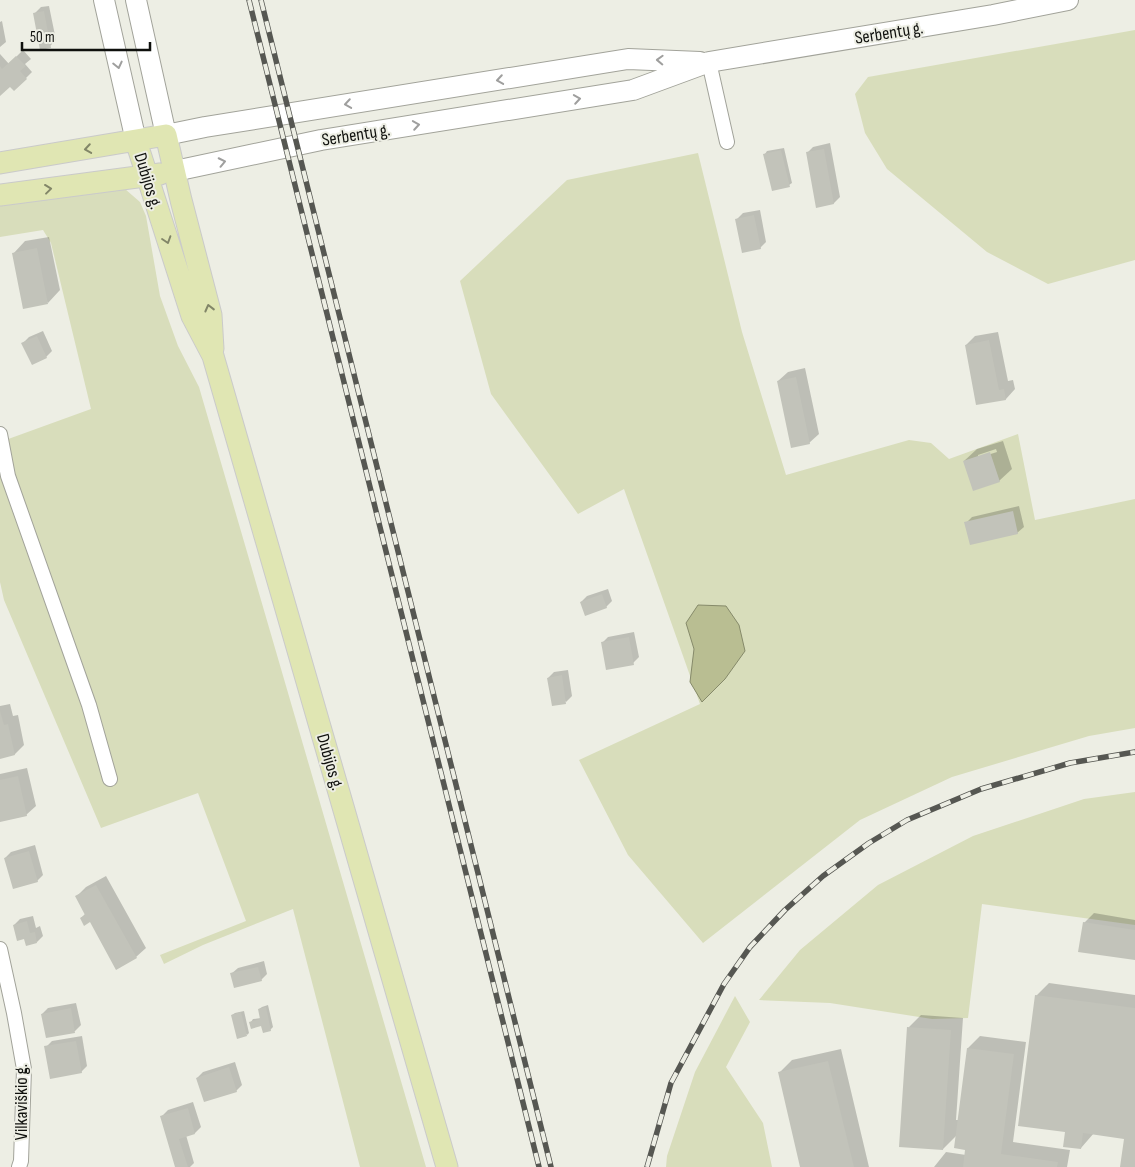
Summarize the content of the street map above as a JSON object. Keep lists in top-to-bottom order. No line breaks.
{"streets":{"main road":["Serbentų g.","Dubijos g."],"street":["Vilkaviškio g."]},"crossings":[["Serbentų g.","Dubijos g."]],"scale_bar":"50 m"}
